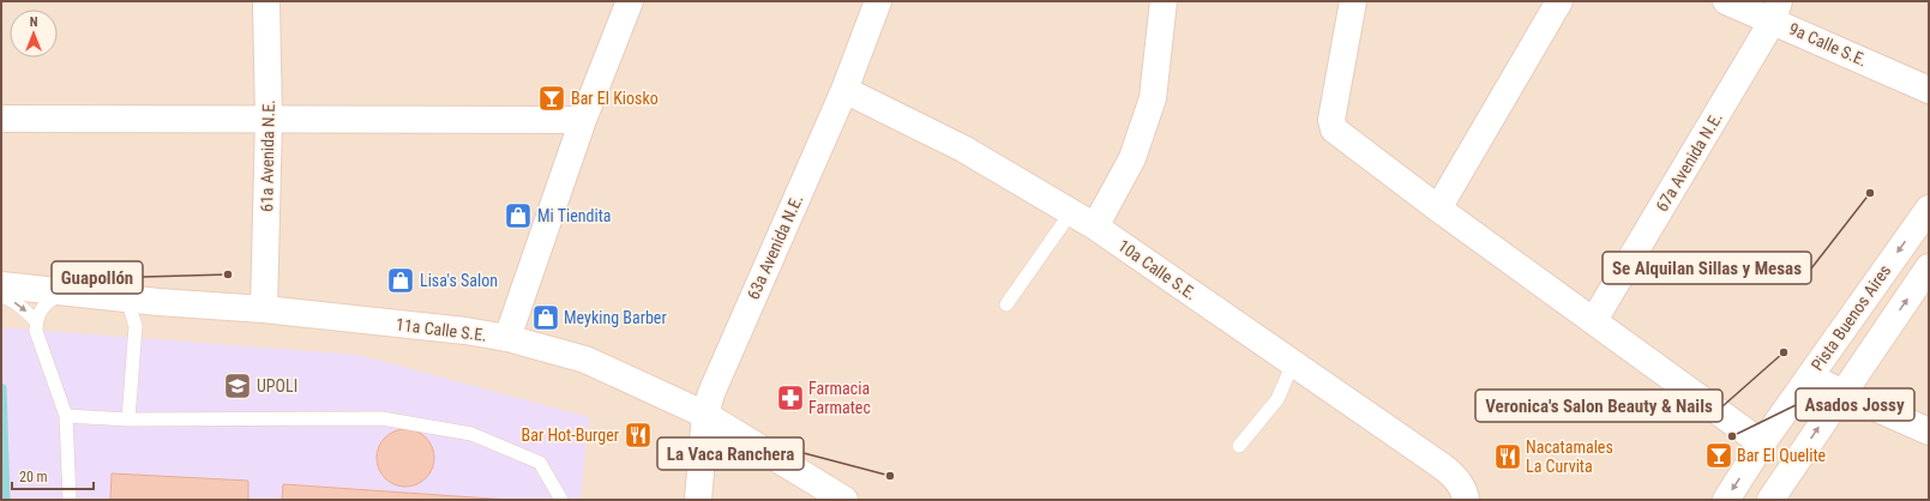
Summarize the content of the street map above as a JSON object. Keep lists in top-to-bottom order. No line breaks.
{"streets":{"street":["9a Calle S.E.","61a Avenida N.E.","67a Avenida N.E.","63a Avenida N.E.","10a Calle S.E.","Pista Buenos Aires","11a Calle S.E."]},"crossings":[["9a Calle S.E.","67a Avenida N.E."],["61a Avenida N.E.","11a Calle S.E."],["63a Avenida N.E.","10a Calle S.E."],["63a Avenida N.E.","11a Calle S.E."]],"places":{"bar":["Bar El Kiosko","Bar El Quelite"],"other":["Se Alquilan Sillas y Mesas","Guapollón","Veronica's Salon Beauty & Nails","Asados Jossy","La Vaca Ranchera"],"shop":["Mi Tiendita","Lisa's Salon","Meyking Barber"],"school or university":["UPOLI"],"pharmacy":["Farmacia Farmatec"],"restaurant":["Bar Hot-Burger","Nacatamales La Curvita"]},"scale_bar":"20 m","north":"top"}
